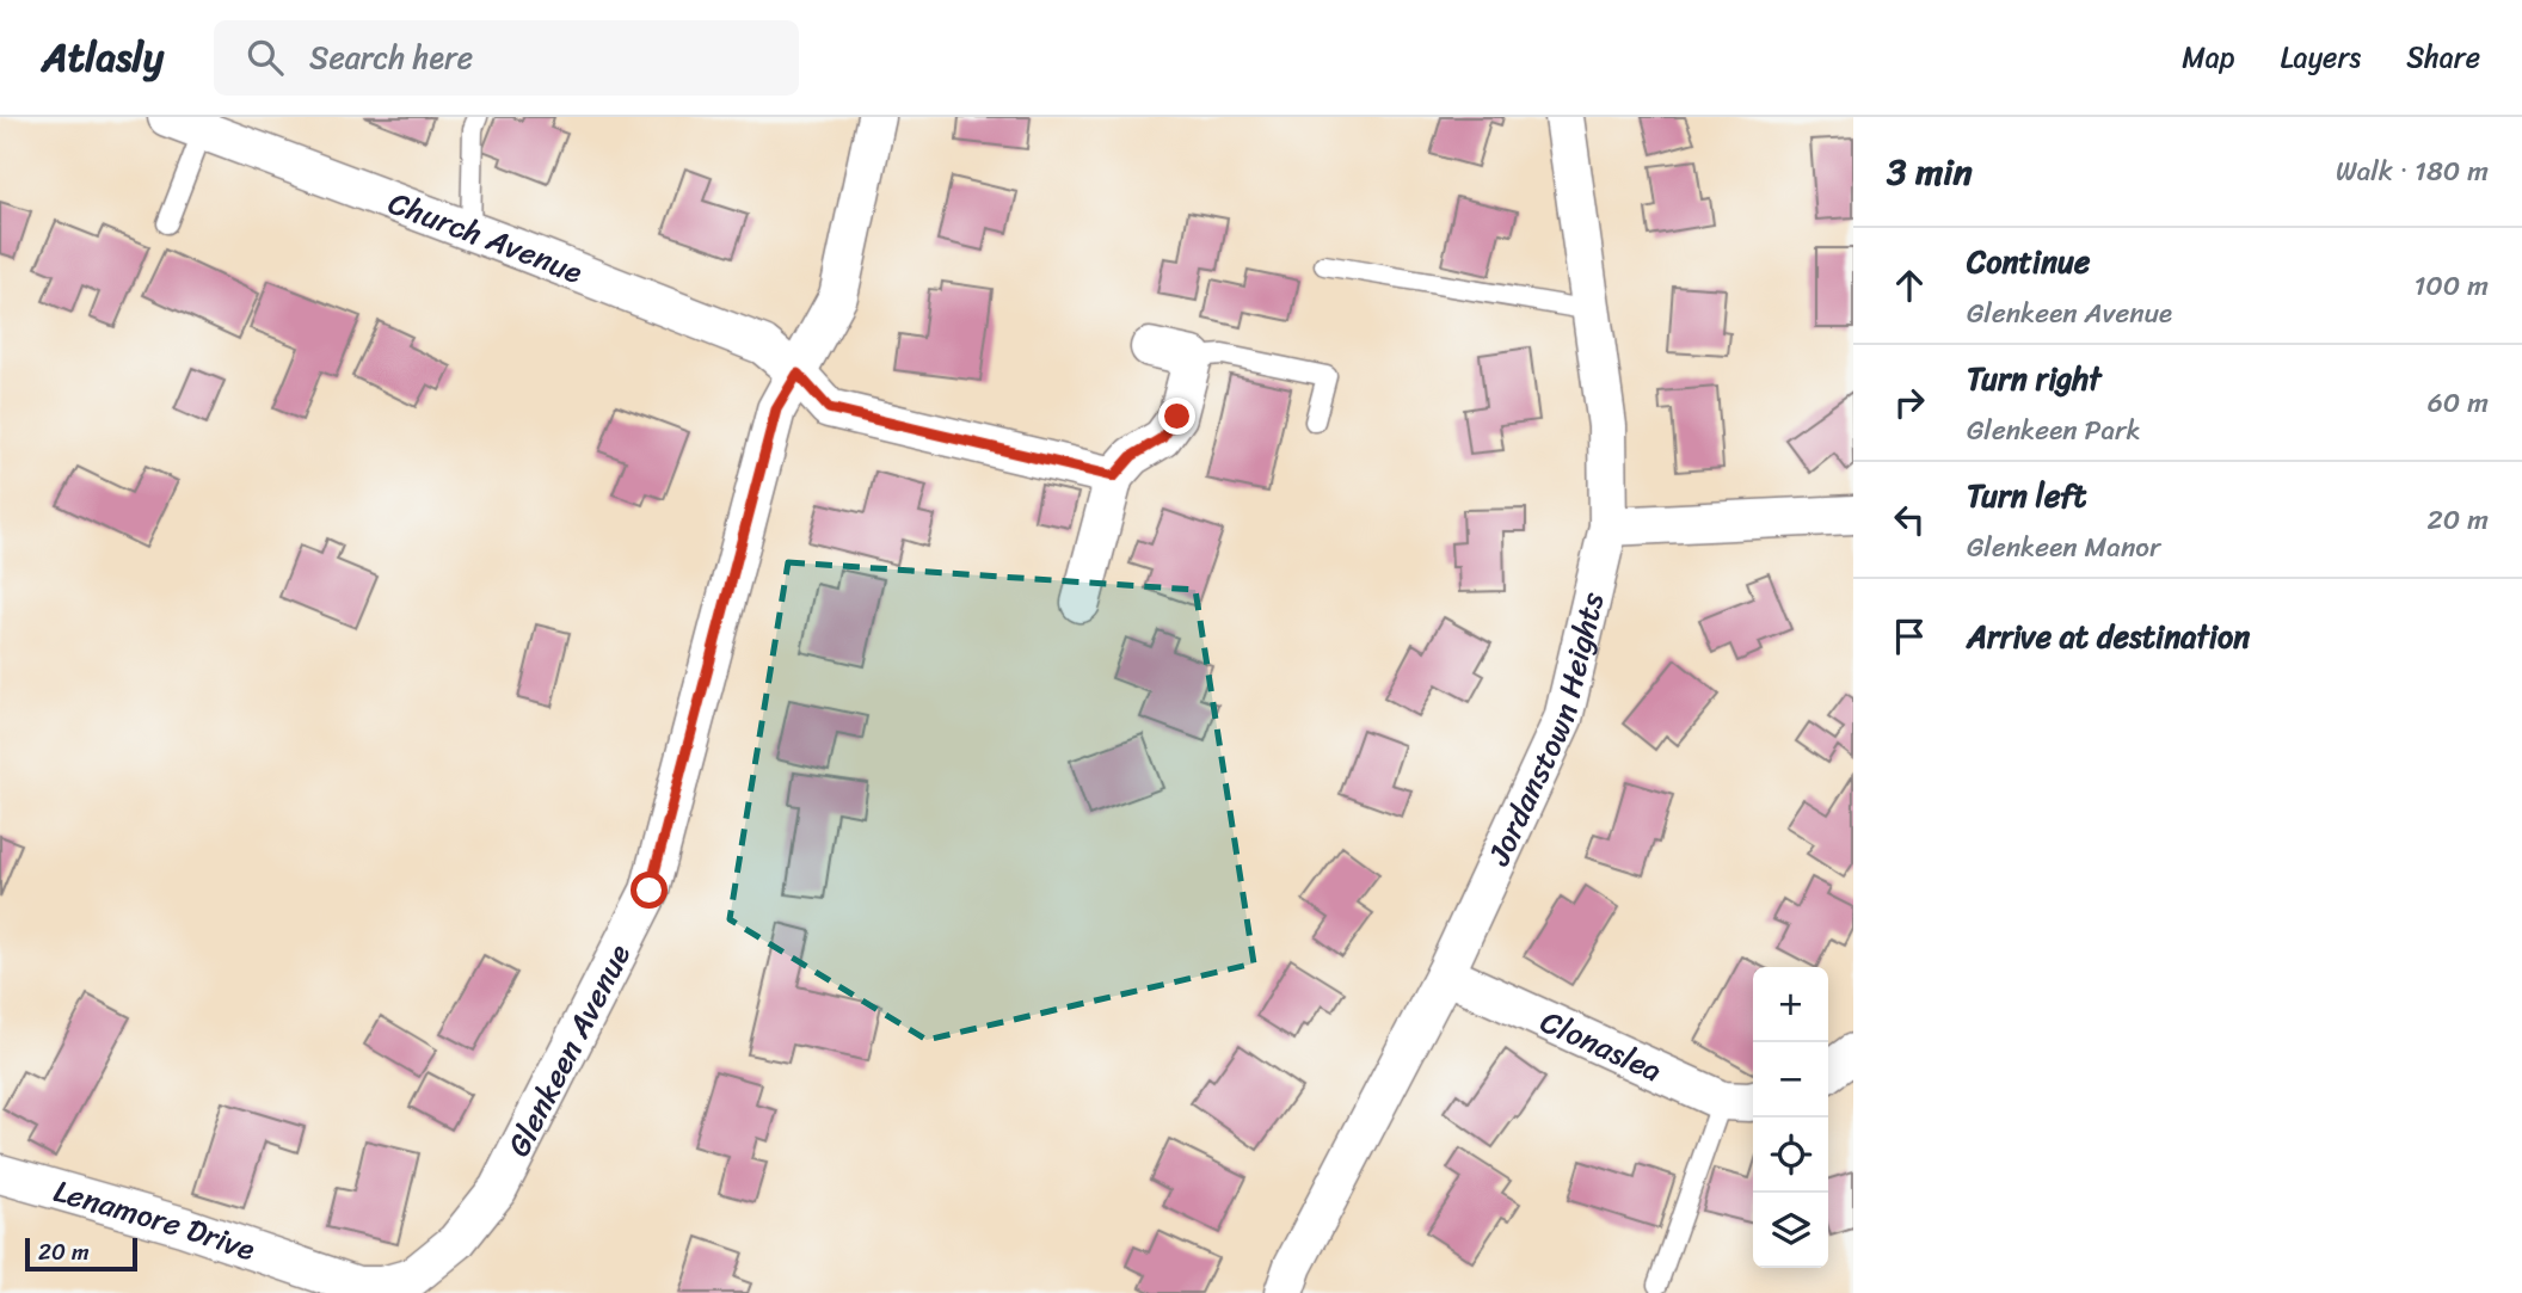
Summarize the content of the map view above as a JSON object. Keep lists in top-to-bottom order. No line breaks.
{"streets":{"street":["Church Avenue","Jordanstown Heights","Clonaslea","Glenkeen Avenue","Lenamore Drive"]},"crossings":[["Church Avenue","Glenkeen Avenue"],["Jordanstown Heights","Clonaslea"],["Glenkeen Avenue","Lenamore Drive"]],"scale_bar":"20 m","page":{"header":"Atlasly","search":"Search here","nav":["Map","Layers","Share"],"heading":["3 min","Walk · 180 m"],"list":[["Continue","Glenkeen Avenue","100 m"],["Turn right","Glenkeen Park","60 m"],["Turn left","Glenkeen Manor","20 m"],"Arrive at destination"],"map_buttons":["+","−"],"scale":"20 m"}}
